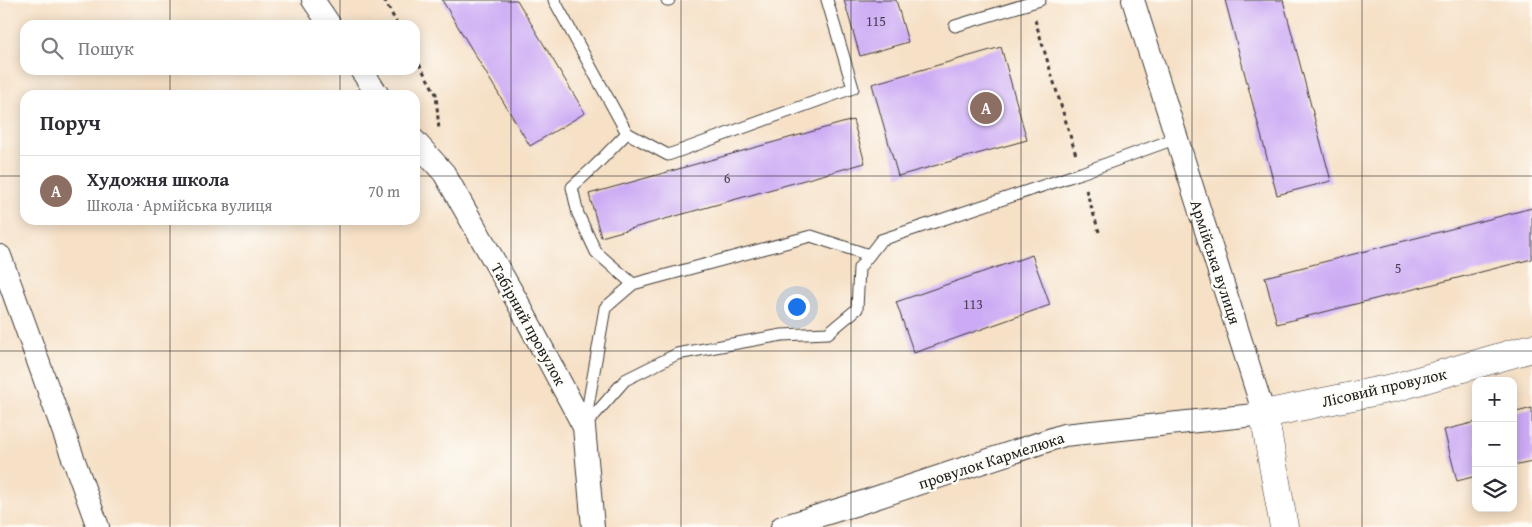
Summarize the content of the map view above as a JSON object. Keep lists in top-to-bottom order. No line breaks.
{"streets":{"street":["Армійська вулиця","Табірний провулок","Лісовий провулок","провулок Кармелюка"]},"crossings":[["Армійська вулиця","Лісовий провулок"],["Армійська вулиця","провулок Кармелюка"],["Лісовий провулок","провулок Кармелюка"]],"house_numbers":["115","6","5","113"],"page":{"search":"Пошук","pins":"A","heading":"Поруч","list":[{"mark":"A","name":"Художня школа","note":"Школа · Армійська вулиця","value":"70 m"}],"map_buttons":["+","−"]}}
